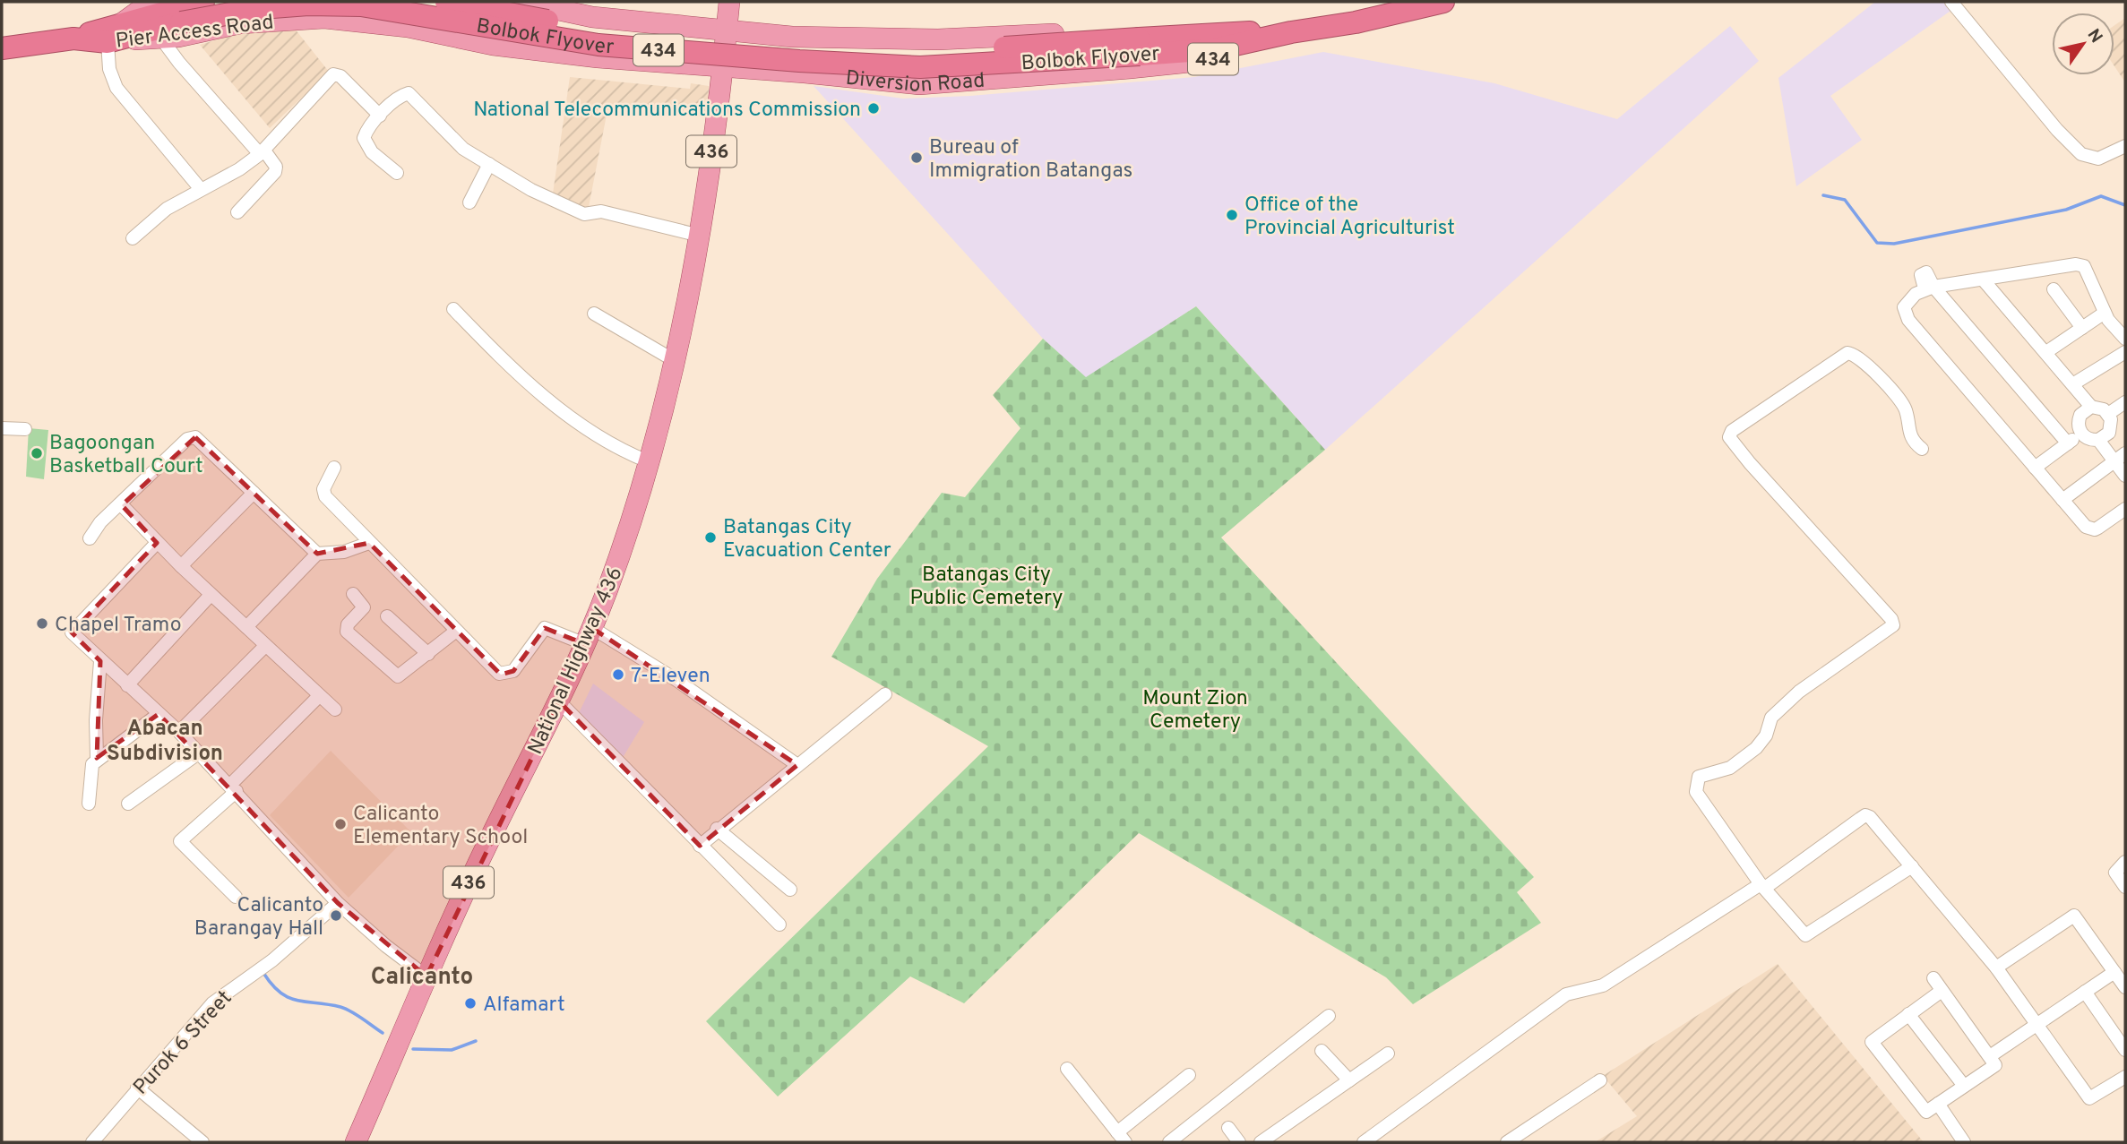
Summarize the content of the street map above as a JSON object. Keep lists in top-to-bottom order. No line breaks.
{"streets":{"highway":["Pier Access Road","Bolbok Flyover","434","Diversion Road"],"main road":["436","National Highway 436"],"street":["Purok 6 Street"]},"crossings":[["Pier Access Road","Bolbok Flyover"],["Pier Access Road","Diversion Road"],["Pier Access Road","National Highway 436"],["Bolbok Flyover","Diversion Road"],["434","Diversion Road"],["434","National Highway 436"],["Diversion Road","National Highway 436"]],"districts":["Abacan Subdivision","Calicanto"],"parks":["Batangas City Public Cemetery","Mount Zion Cemetery"],"places":["National Telecommunications Commission","Bureau of Immigration Batangas","Office of the Provincial Agriculturist","Bagoongan Basketball Court","Batangas City Evacuation Center","Chapel Tramo","7-Eleven","Calicanto Elementary School","Calicanto Barangay Hall","Alfamart"],"north":"top right"}
